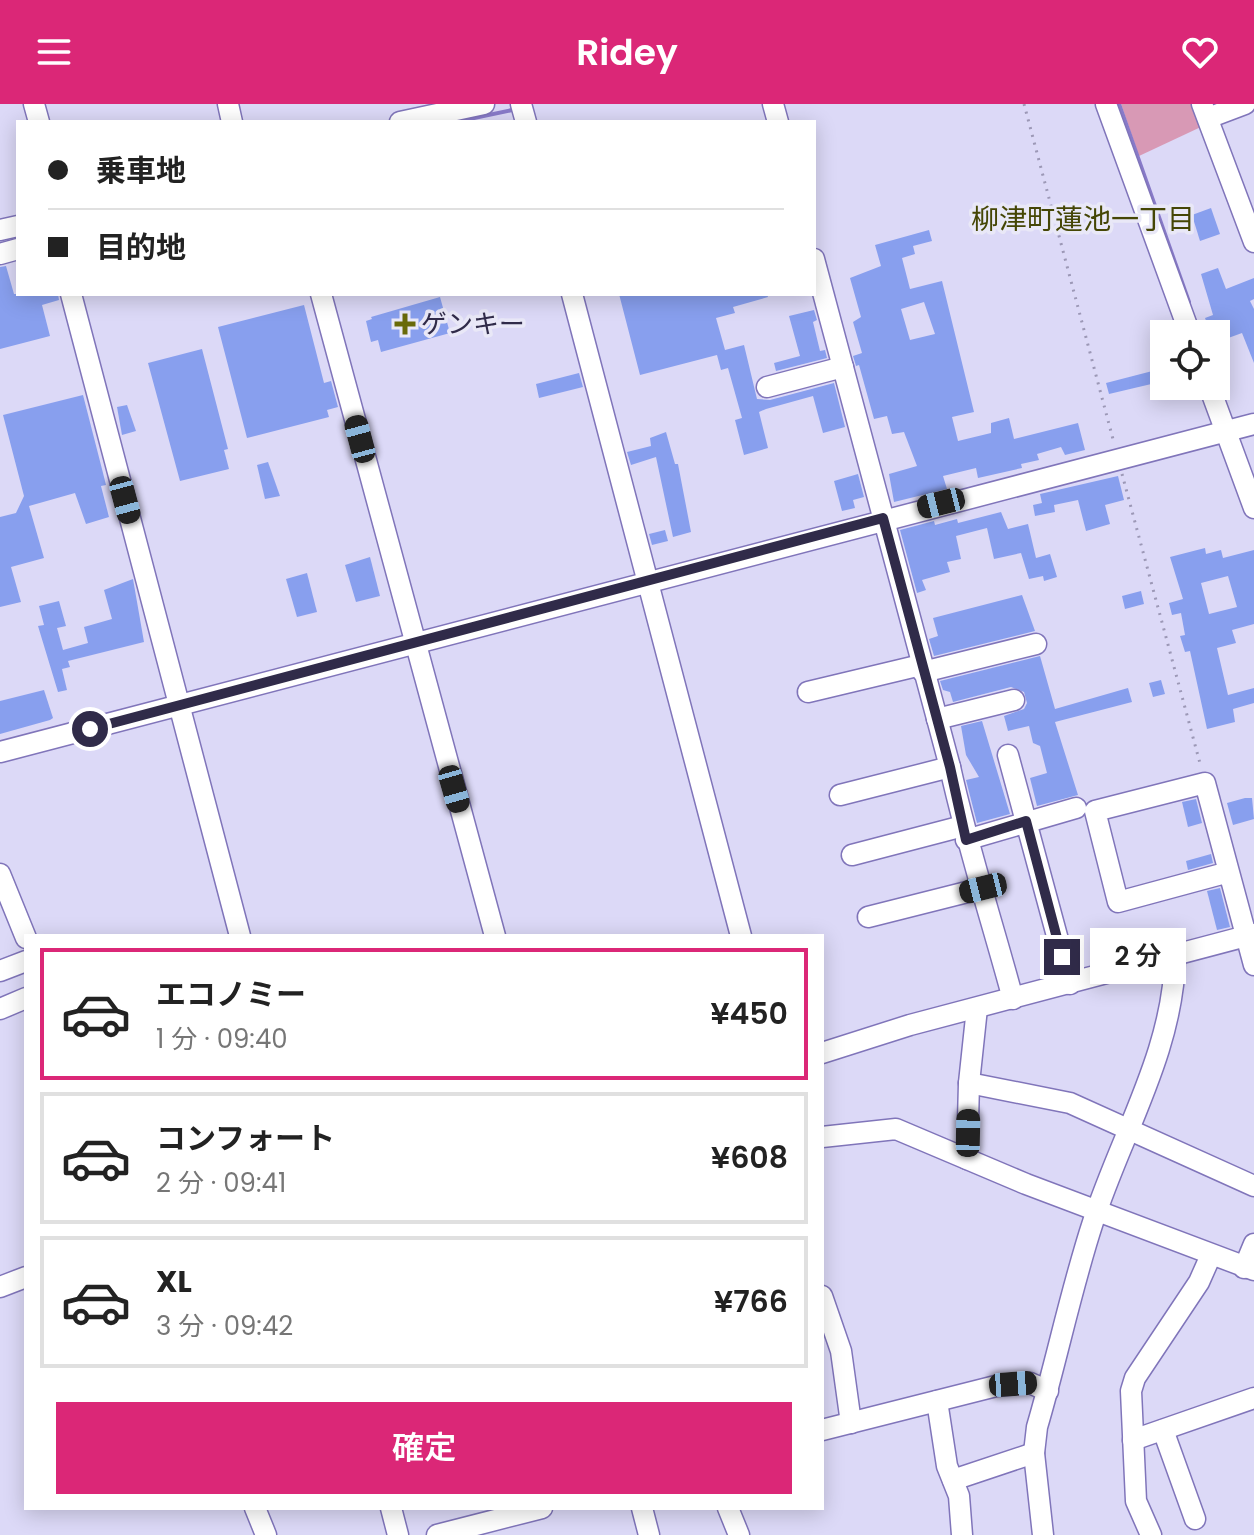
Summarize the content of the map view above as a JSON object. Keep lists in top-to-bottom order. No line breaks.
{"districts":["柳津町蓮池一丁目"],"places":{"health":["ゲンキー"]},"page":{"header":"Ridey","banner":["乗車地","目的地"],"bubble":"2 分","list":[{"name":"エコノミー","note":"1 分 · 09:40","value":"¥450"},{"name":"コンフォート","note":"2 分 · 09:41","value":"¥608"},{"name":"XL","note":"3 分 · 09:42","value":"¥766"}],"buttons":"確定"}}
